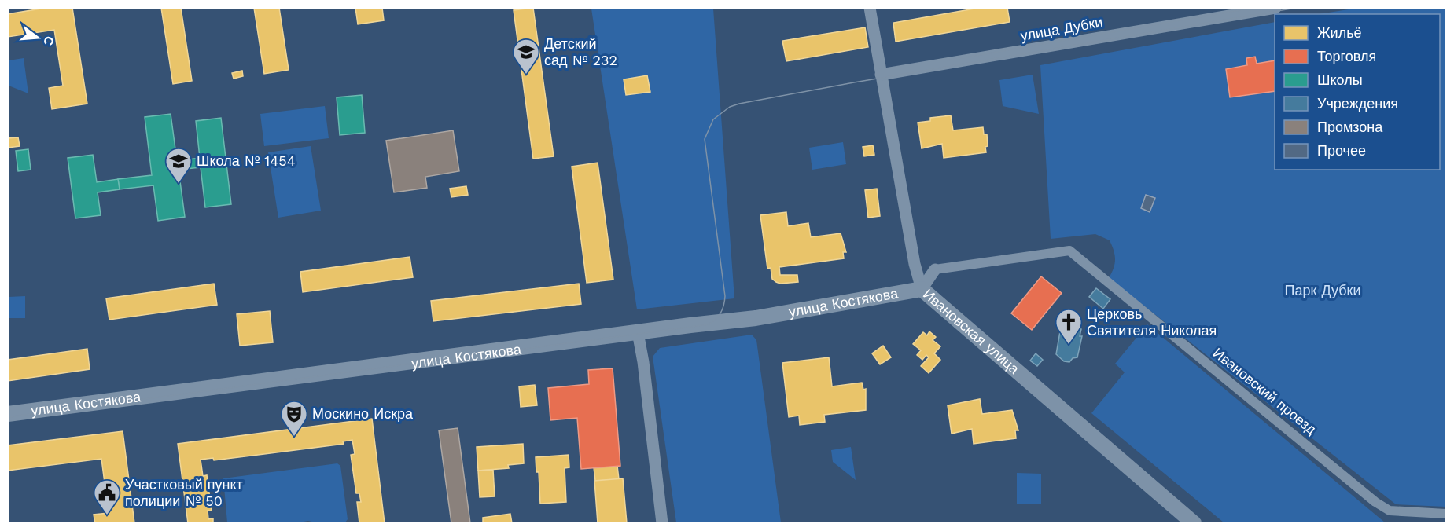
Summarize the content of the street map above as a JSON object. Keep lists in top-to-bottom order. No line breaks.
{"streets":{"street":["улица Дубки","улица Костякова","Ивановская улица","Ивановский проезд"]},"crossings":[["улица Дубки","Ивановская улица"],["улица Костякова","Ивановская улица"],["улица Костякова","Ивановский проезд"],["Ивановская улица","Ивановский проезд"]],"parks":["Парк Дубки"],"places":{"school or university":["Детский сад № 232","Школа № 1454"],"church":["Церковь Святителя Николая"],"theatre":["Москино Искра"],"public building":["Участковый пункт полиции № 50"]},"legend":["Жильё","Торговля","Школы","Учреждения","Промзона","Прочее"],"north":"right"}
